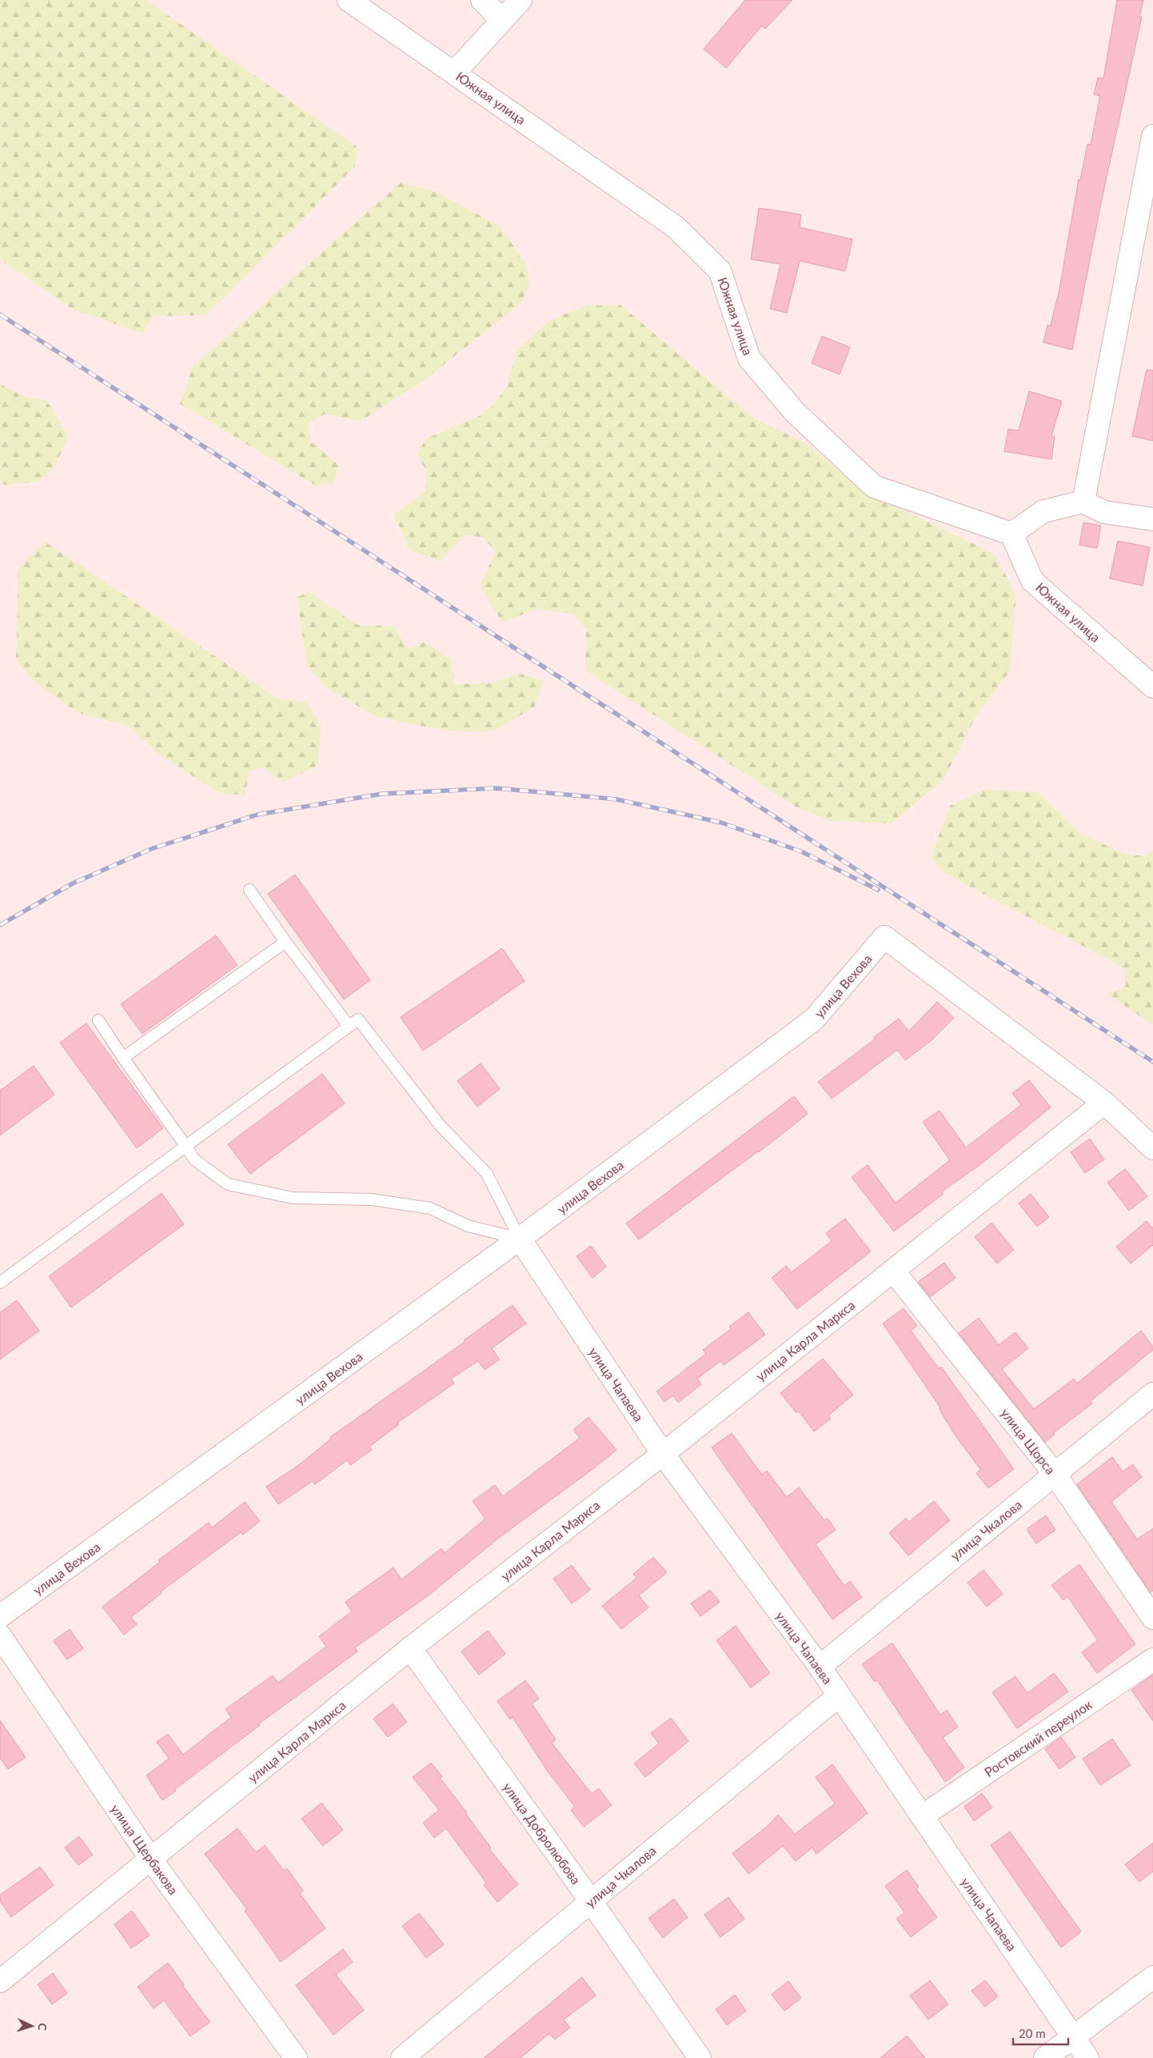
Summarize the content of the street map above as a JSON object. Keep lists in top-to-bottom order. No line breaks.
{"streets":{"street":["Южная улица","улица Вехова","улица Карла Маркса","улица Чапаева","улица Щорса","улица Чкалова","Ростовский переулок","улица Добролюбова","улица Щербакова"]},"crossings":[["улица Вехова","улица Карла Маркса"],["улица Вехова","улица Чапаева"],["улица Карла Маркса","улица Чапаева"],["улица Карла Маркса","улица Щорса"],["улица Карла Маркса","улица Добролюбова"],["улица Карла Маркса","улица Щербакова"],["улица Чапаева","улица Чкалова"],["улица Чапаева","Ростовский переулок"],["улица Щорса","улица Чкалова"],["улица Чкалова","улица Добролюбова"]],"scale_bar":"20 m","north":"right"}
